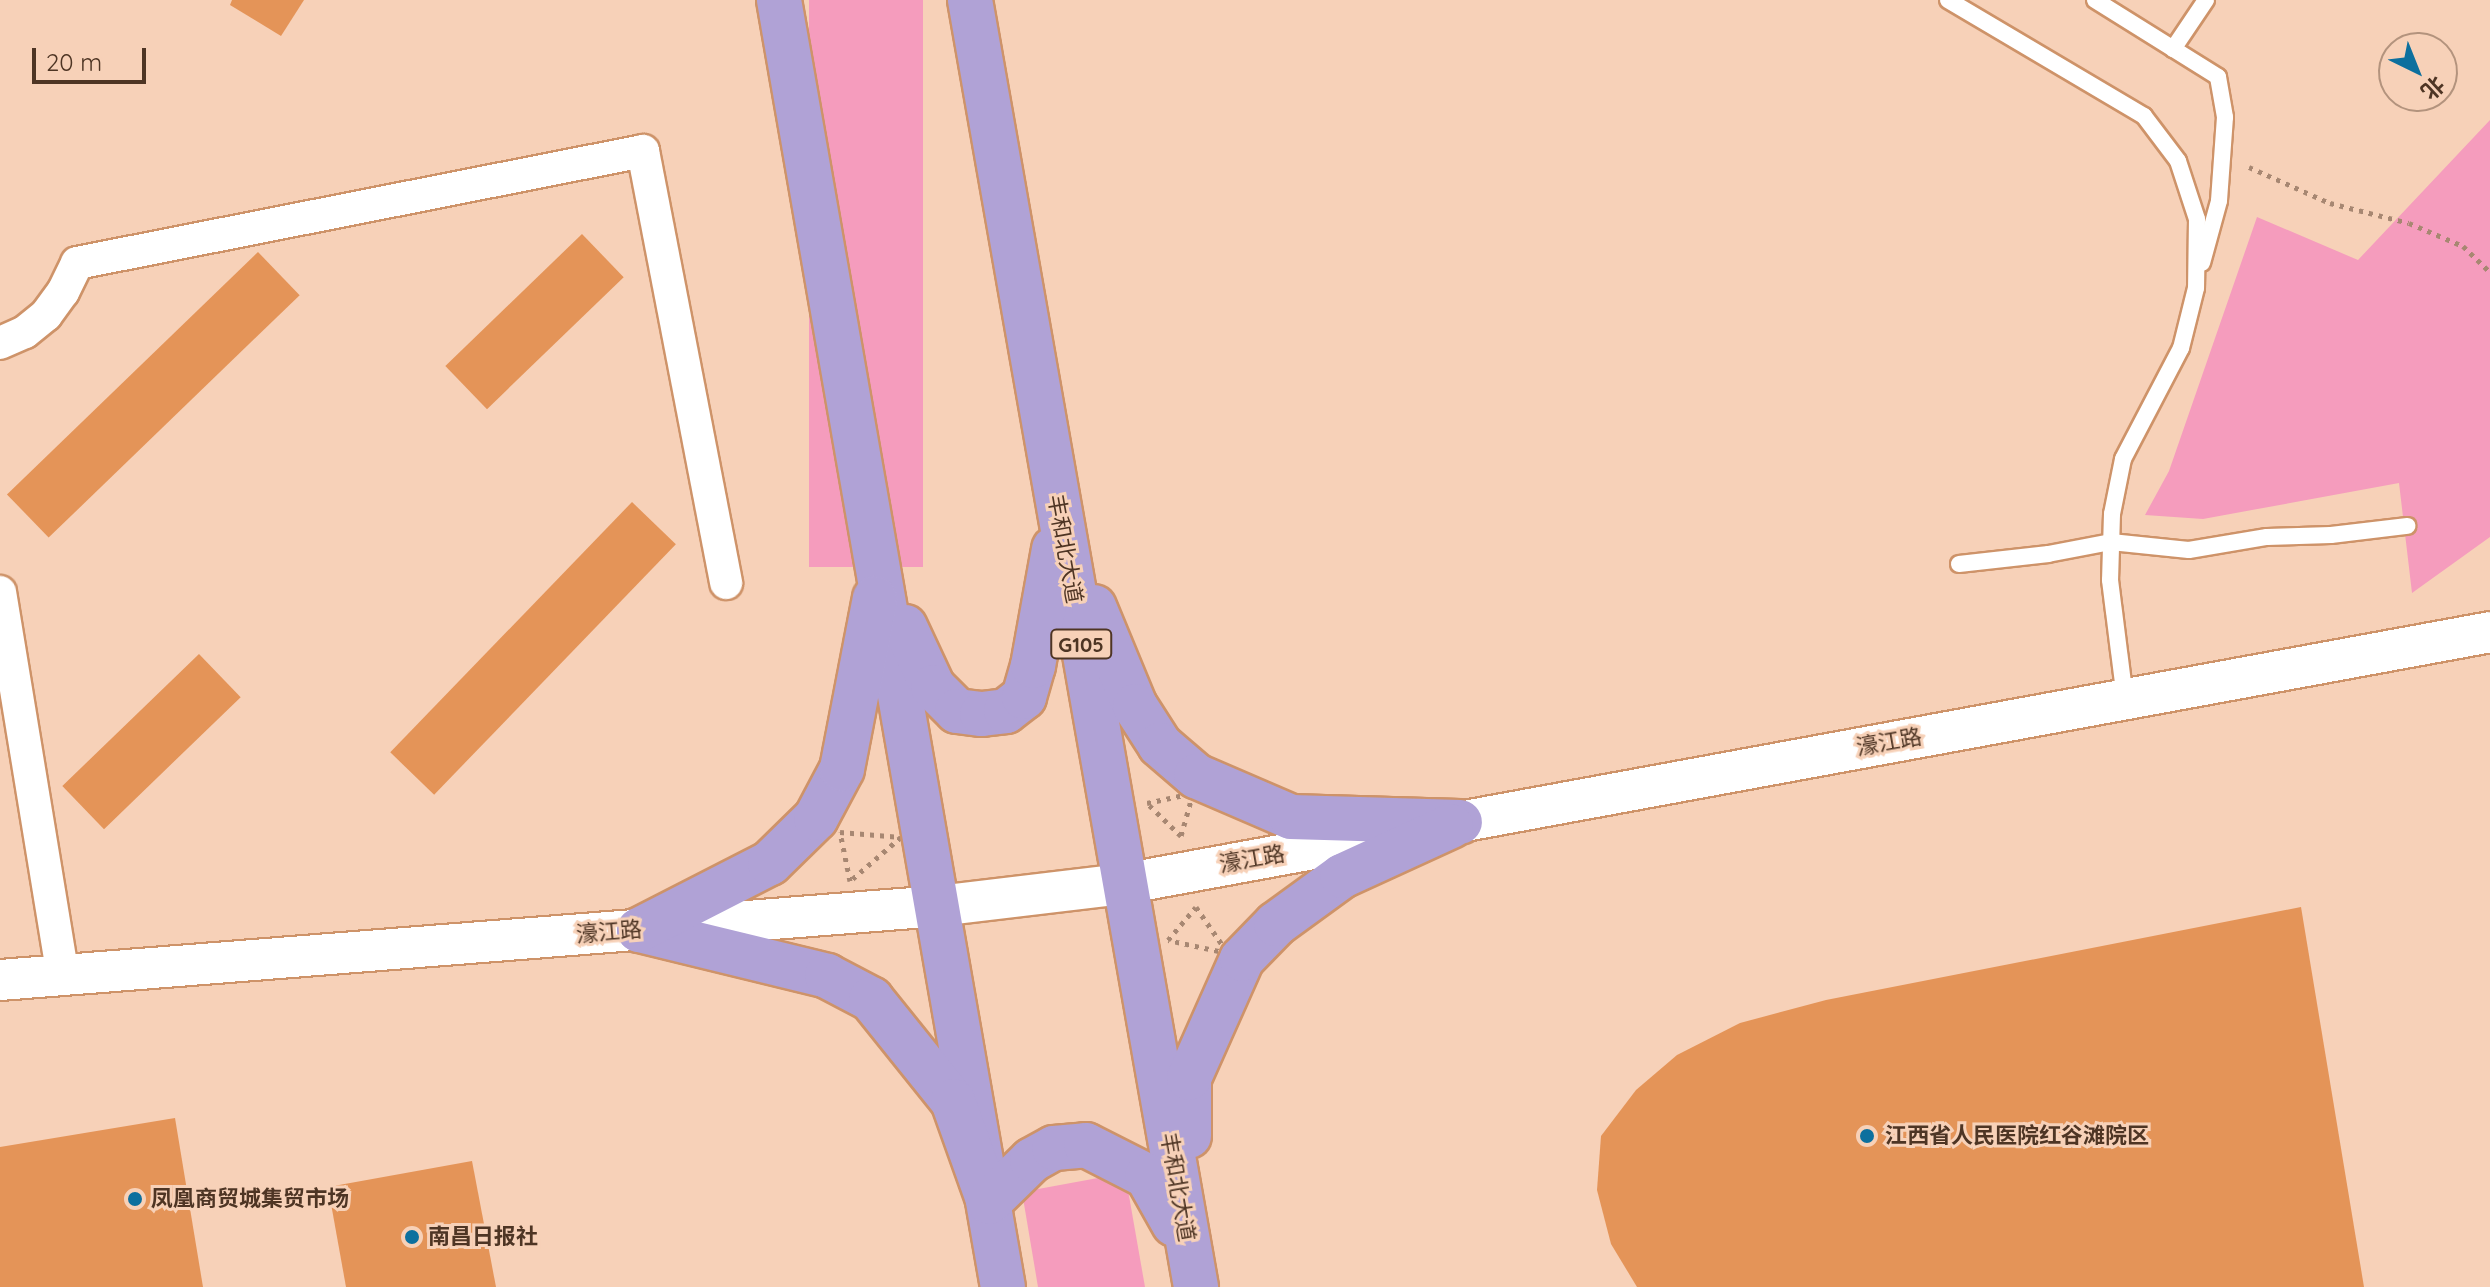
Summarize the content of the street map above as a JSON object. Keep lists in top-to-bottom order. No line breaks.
{"streets":{"highway":["丰和北大道","G105"],"street":["濠江路"]},"crossings":[["丰和北大道","濠江路"]],"places":["江西省人民医院红谷滩院区","凤凰商贸城集贸市场","南昌日报社"],"scale_bar":"20 m","north":"bottom right"}
